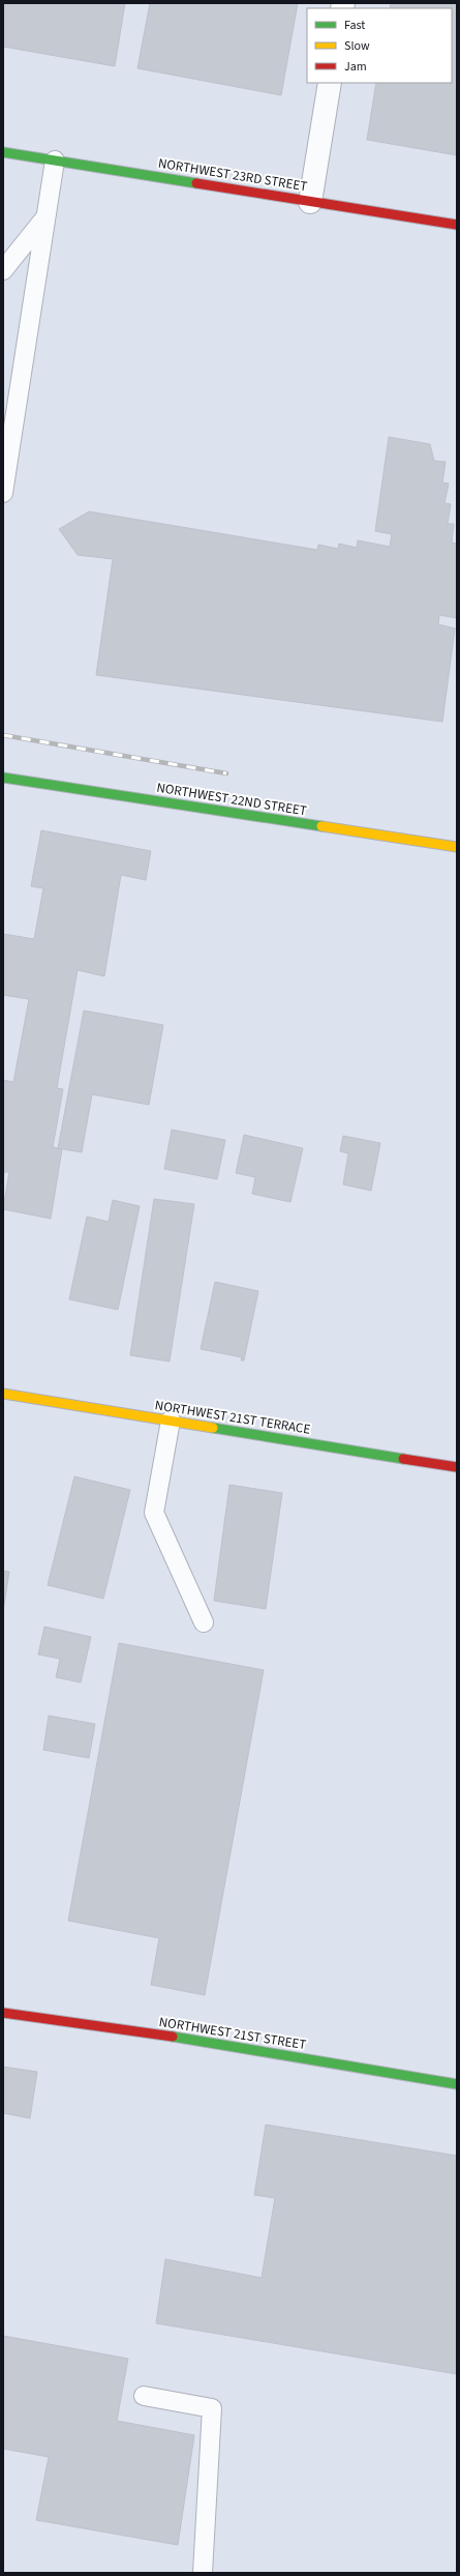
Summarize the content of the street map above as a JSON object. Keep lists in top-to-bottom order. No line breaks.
{"streets":{"street":["NORTHWEST 23RD STREET","NORTHWEST 22ND STREET","NORTHWEST 21ST TERRACE","NORTHWEST 21ST STREET"]},"legend":["Fast","Slow","Jam"]}
